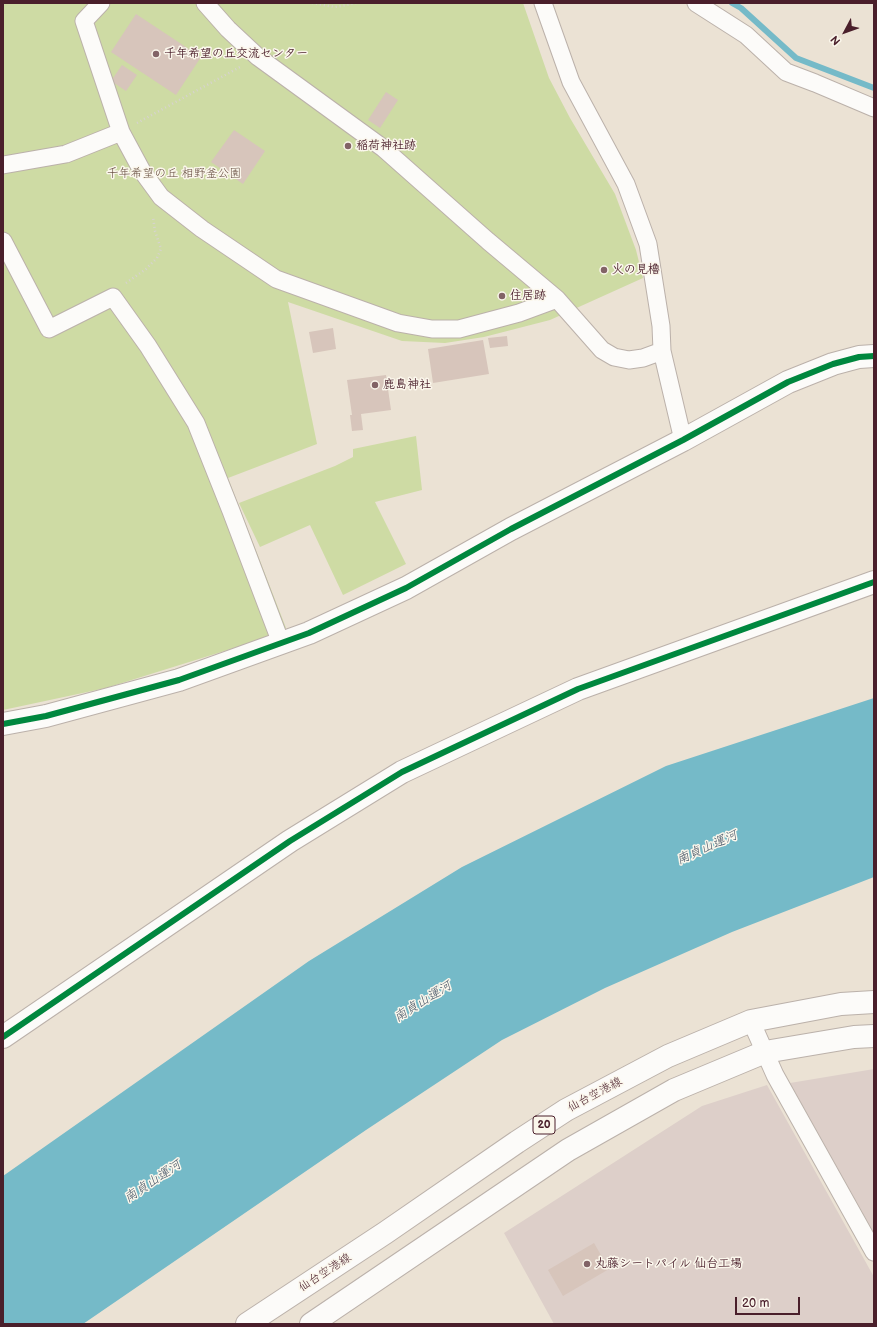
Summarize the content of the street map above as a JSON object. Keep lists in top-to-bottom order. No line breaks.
{"streets":{"street":["仙台空港線","20"]},"water":["南貞山運河"],"parks":["千年希望の丘 相野釜公園"],"places":["千年希望の丘交流センター","稲荷神社跡","火の見櫓","住居跡","鹿島神社","丸藤シートパイル 仙台工場"],"scale_bar":"20 m","north":"bottom left"}
